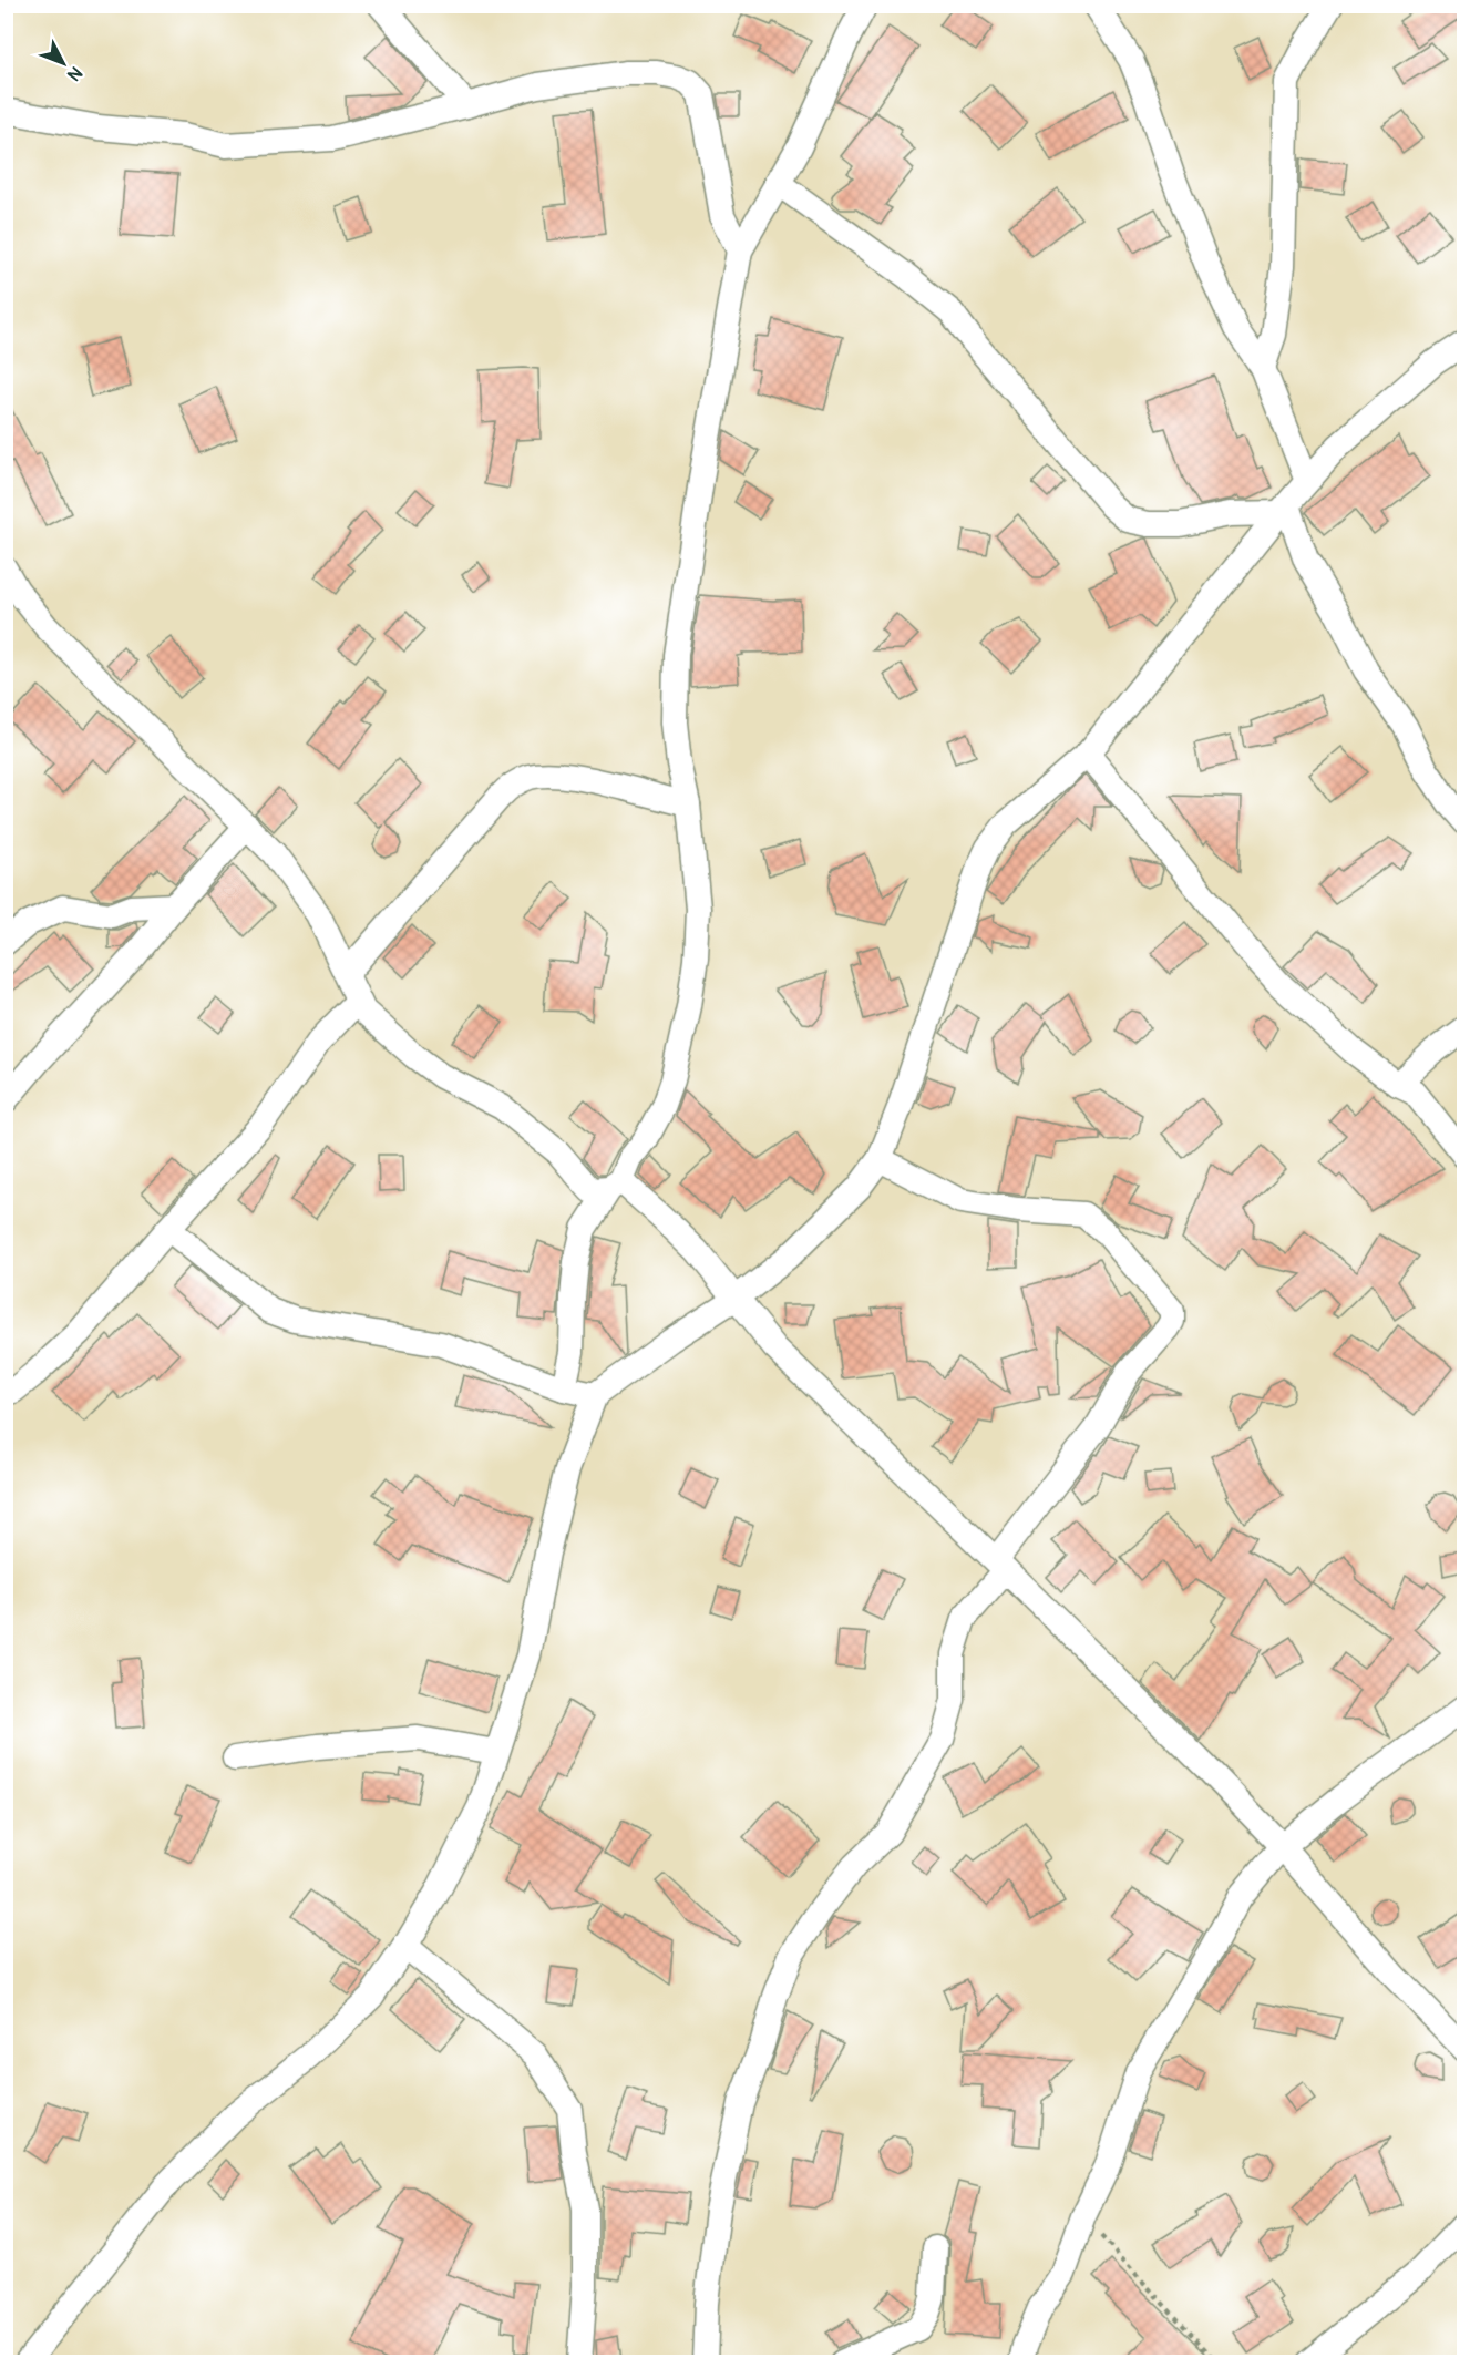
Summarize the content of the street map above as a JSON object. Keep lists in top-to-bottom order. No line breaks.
{"north":"bottom right"}
